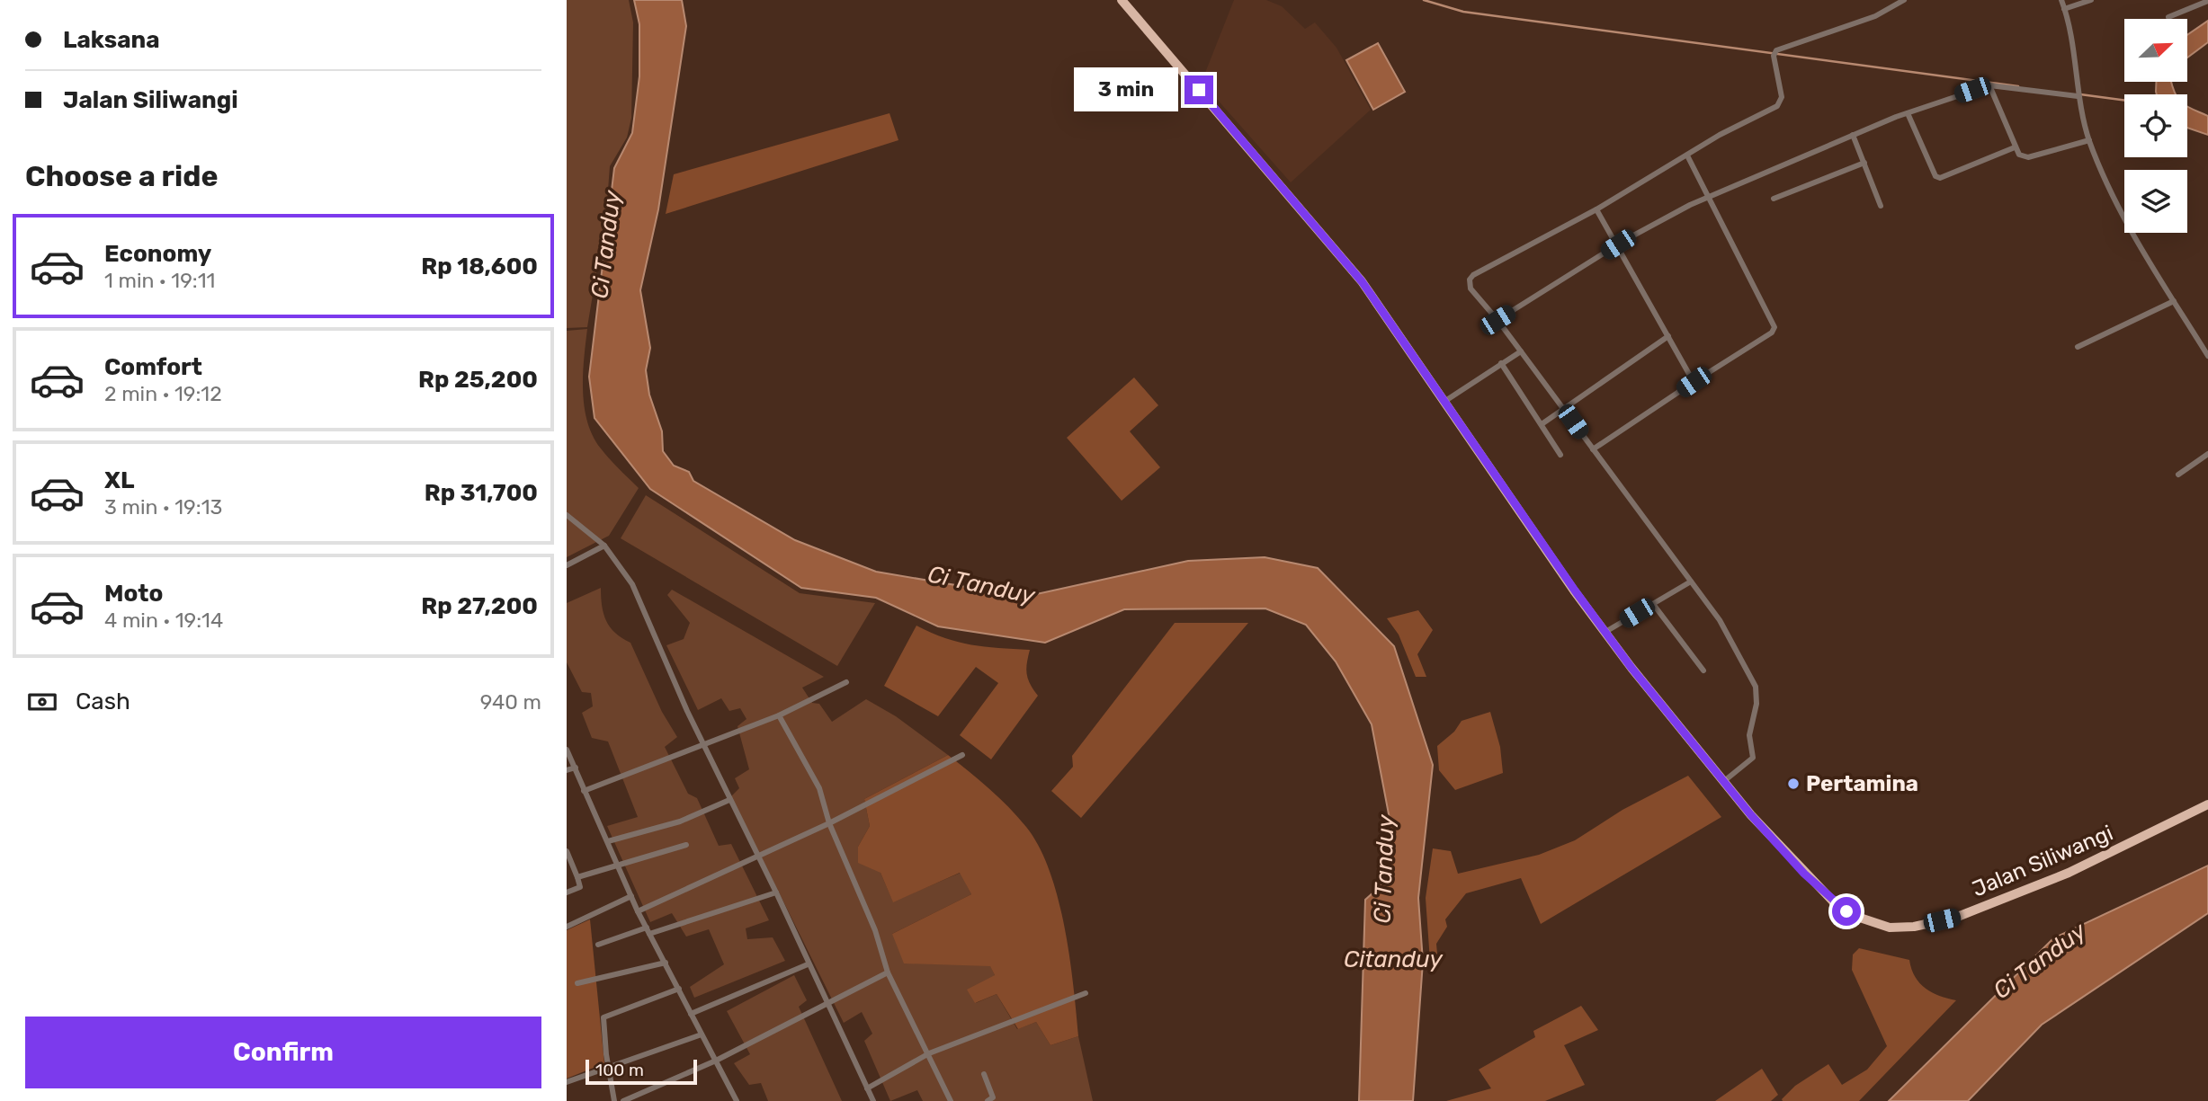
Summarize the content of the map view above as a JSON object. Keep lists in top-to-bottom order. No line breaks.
{"streets":{"highway":["Jalan Siliwangi"]},"water":["Ci Tanduy","Citanduy"],"places":["Pertamina"],"scale_bar":"100 m","north":"top right","page":{"banner":["Laksana","Jalan Siliwangi"],"bubble":"3 min","heading":"Choose a ride","list":[{"name":"Economy","note":"1 min · 19:11","value":"Rp 18,600"},{"name":"Comfort","note":"2 min · 19:12","value":"Rp 25,200"},{"name":"XL","note":"3 min · 19:13","value":"Rp 31,700"},{"name":"Moto","note":"4 min · 19:14","value":"Rp 27,200"}],"pay":["Cash","940 m"],"buttons":"Confirm","scale":"100 m"}}
